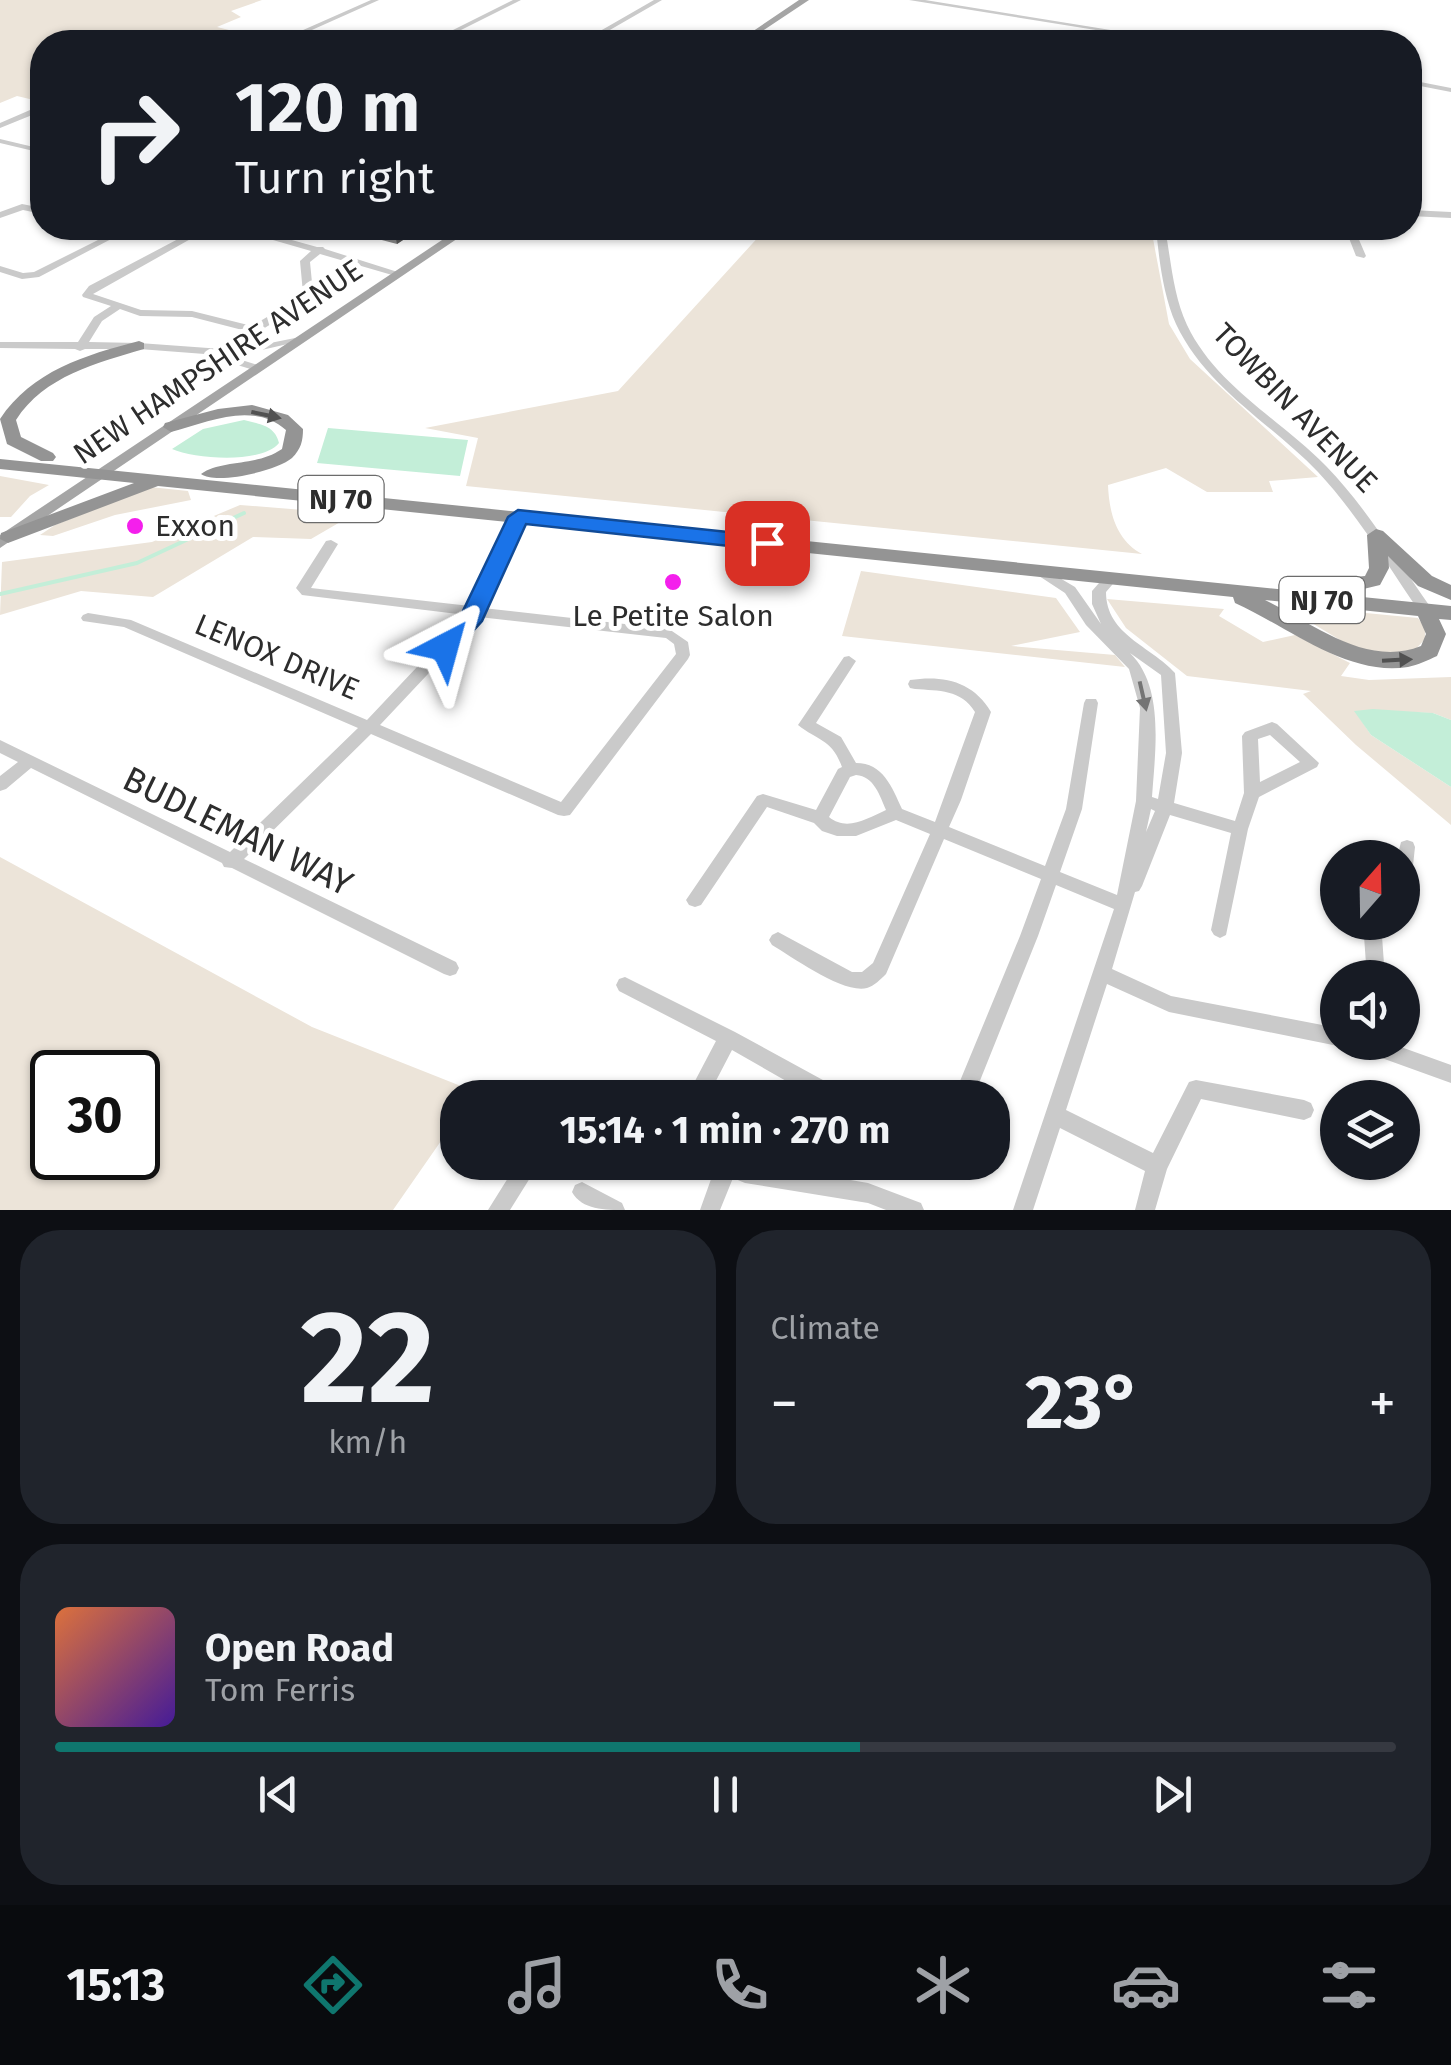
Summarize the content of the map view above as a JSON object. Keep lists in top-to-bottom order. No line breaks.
{"streets":{"highway":["NJ 70"],"main road":["NEW HAMPSHIRE AVENUE"],"street":["TOWBIN AVENUE","LENOX DRIVE","BUDLEMAN WAY"]},"crossings":[["NEW HAMPSHIRE AVENUE","NJ 70"],["TOWBIN AVENUE","NJ 70"]],"places":["Exxon","Le Petite Salon"],"north":"top","page":{"turn":["120 m","Turn right"],"limit":"30","trip":"15:14 · 1 min · 270 m","tile":[["22","km/h"],"Climate"],"heat":["−","23°","+"],"song":["Open Road","Tom Ferris"],"tabs":"15:13"}}
